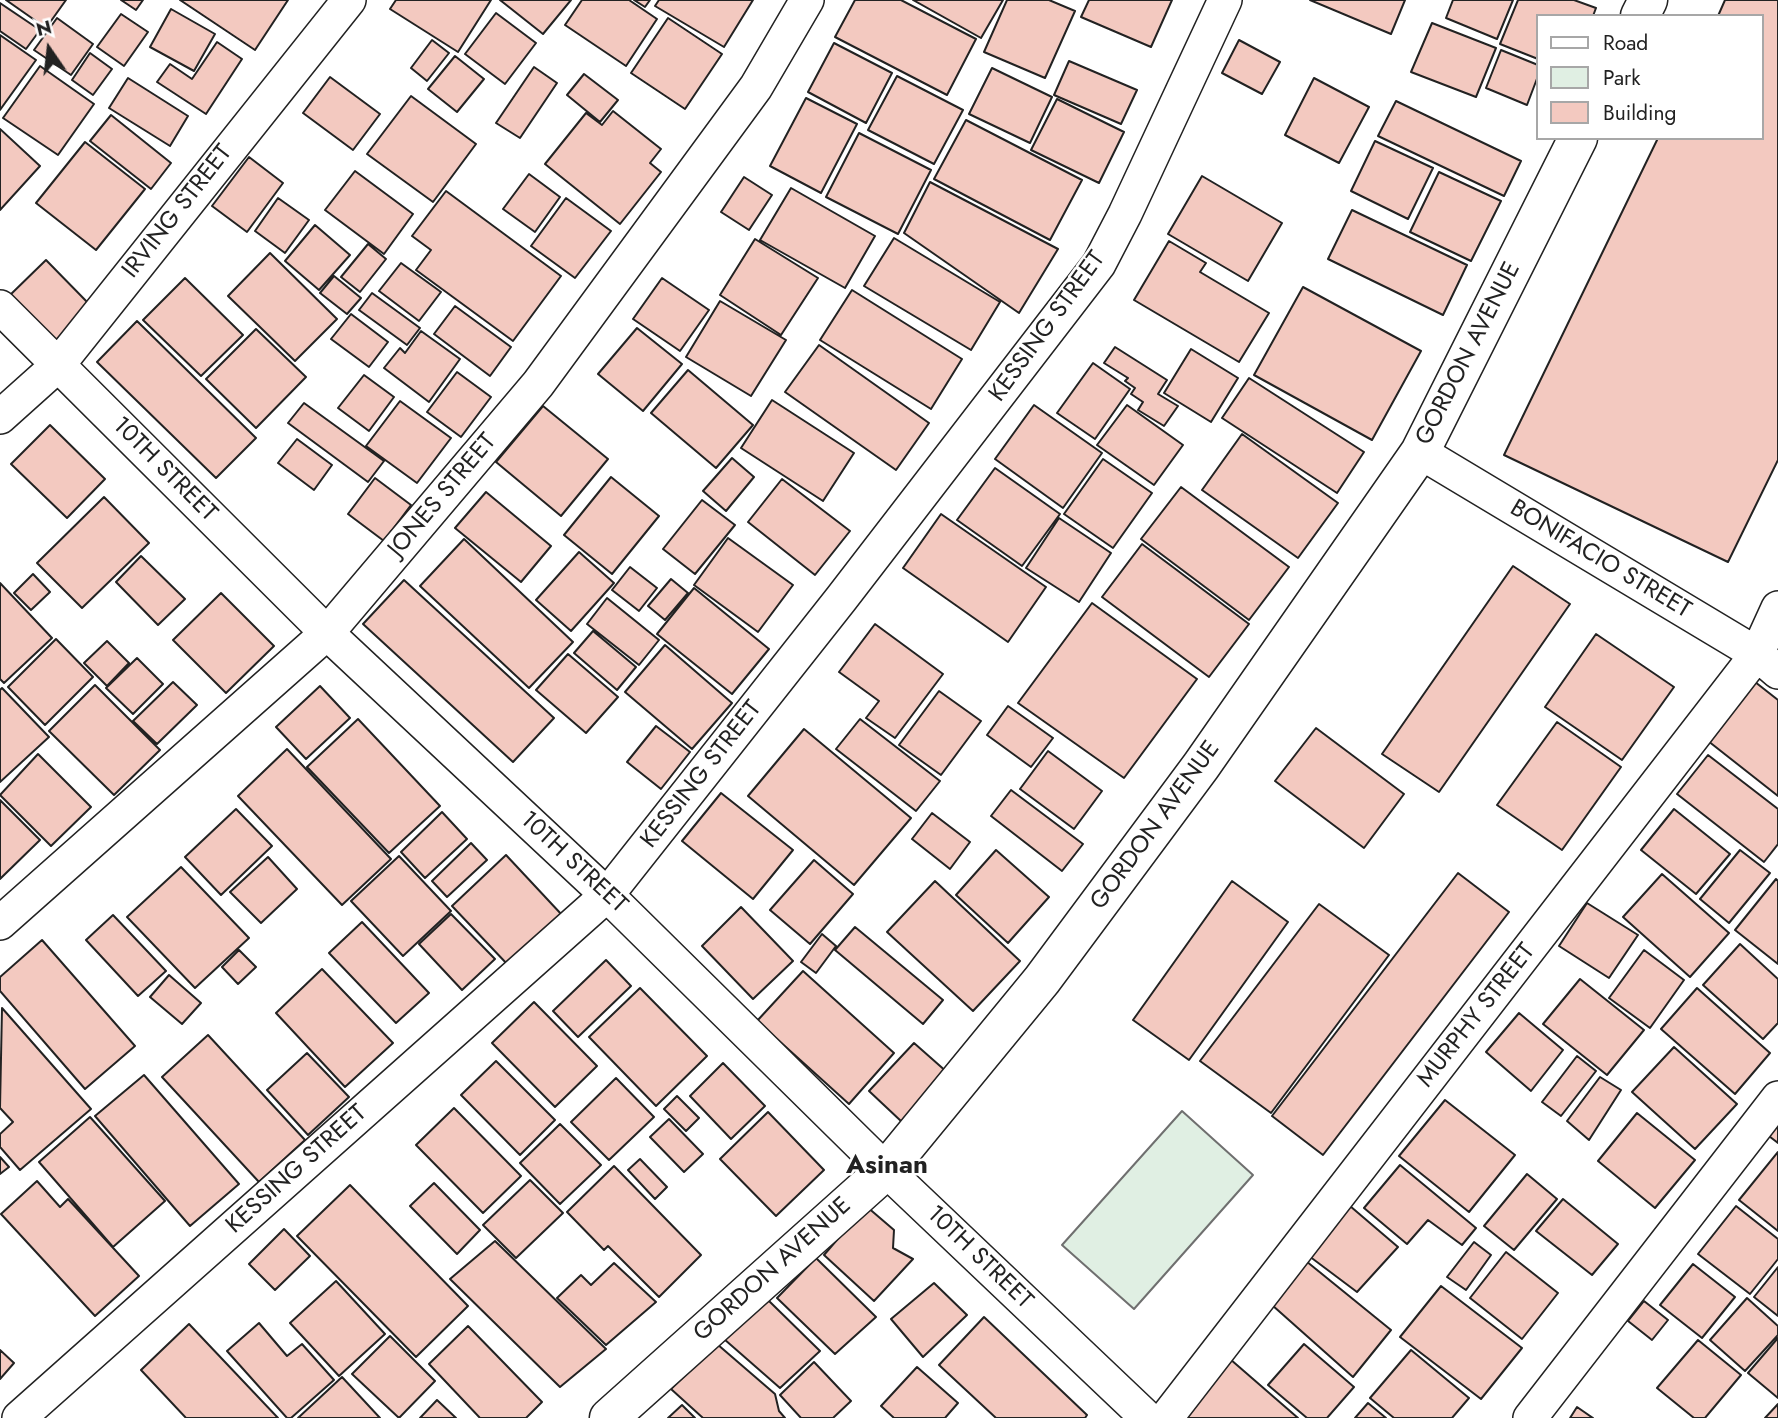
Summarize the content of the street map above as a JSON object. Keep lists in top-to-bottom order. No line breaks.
{"streets":{"main road":["GORDON AVENUE"],"street":["IRVING STREET","KESSING STREET","10TH STREET","JONES STREET","BONIFACIO STREET","MURPHY STREET"]},"crossings":[["IRVING STREET","10TH STREET"],["KESSING STREET","10TH STREET"],["GORDON AVENUE","10TH STREET"],["GORDON AVENUE","BONIFACIO STREET"],["10TH STREET","JONES STREET"],["BONIFACIO STREET","MURPHY STREET"]],"districts":["Asinan"],"legend":["Road","Park","Building"],"north":"top"}
